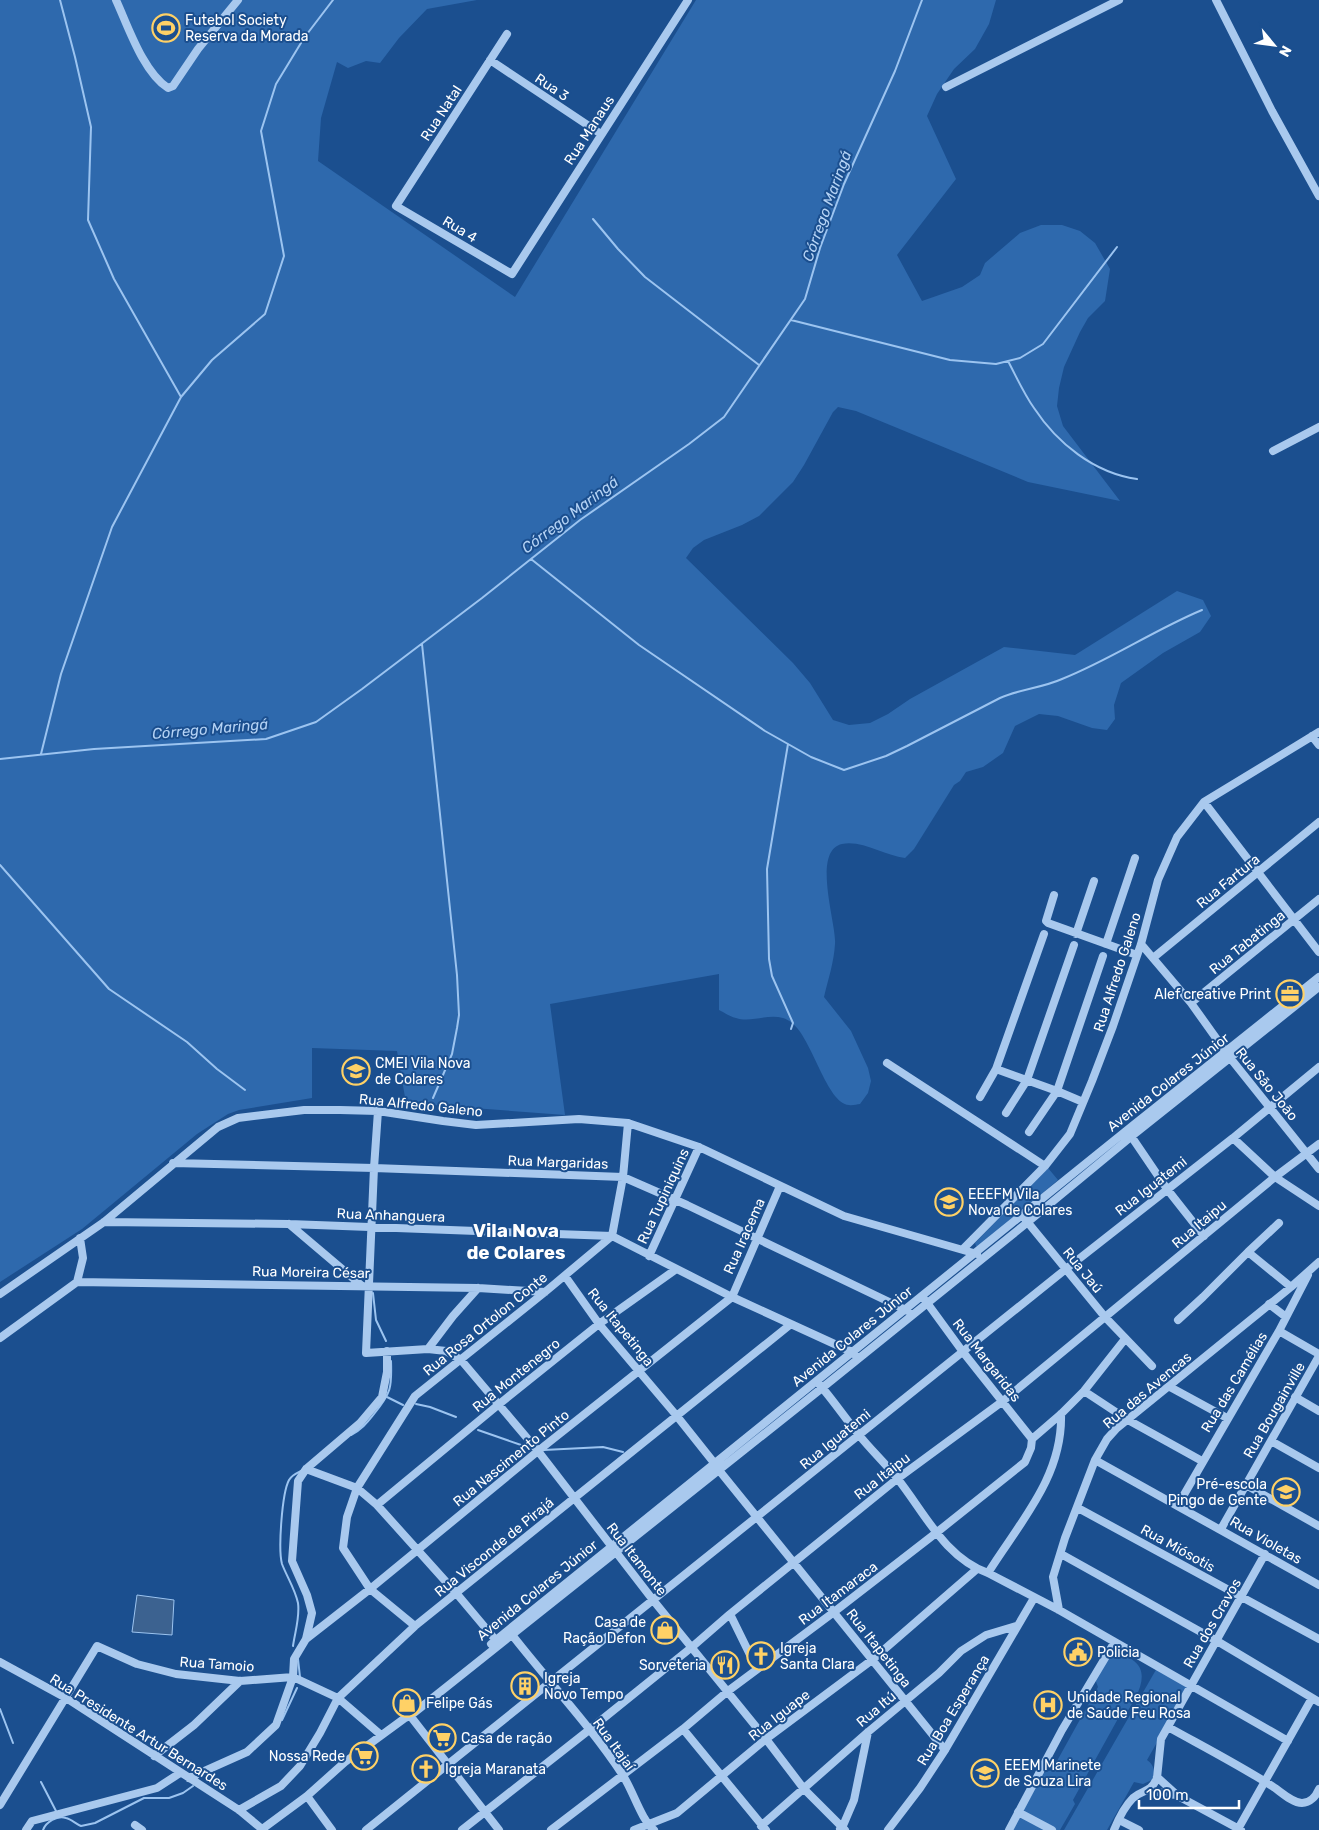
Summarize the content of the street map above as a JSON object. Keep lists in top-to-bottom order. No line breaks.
{"streets":{"street":["Rua 3","Rua Natal","Rua Manaus","Rua 4","Rua Fartura","Rua Tabatinga","Rua Alfredo Galeno","Avenida Colares Júnior","Rua São João","Rua Margaridas","Rua Iguatemi","Rua Tupiniquins","Rua Anhanguera","Rua Itaipu","Rua Iracema","Rua Jaú","Rua Moreira César","Rua Rosa Ortolon Conte","Rua Itapetinga","Rua Montenegro","Rua das Camélias","Rua das Avencas","Rua Bougainville","Rua Nascimento Pinto","Rua Violetas","Rua Visconde de Pirajá","Rua Miósotis","Rua Itamonte","Rua Itamaraca","Rua dos Cravos","Rua Tamoio","Rua Itú","Rua Boa Esperança","Rua Iguape","Rua Presidente Artur Bernardes","Rua Itajaí"]},"crossings":[["Rua 3","Rua Natal"],["Rua 3","Rua Manaus"],["Rua Natal","Rua 4"],["Rua Manaus","Rua 4"],["Rua Fartura","Rua São João"],["Rua Tabatinga","Rua São João"],["Rua Alfredo Galeno","Avenida Colares Júnior"],["Rua Alfredo Galeno","Rua São João"],["Rua Alfredo Galeno","Rua Margaridas"],["Rua Alfredo Galeno","Rua Tupiniquins"],["Rua Alfredo Galeno","Rua Anhanguera"],["Rua Alfredo Galeno","Rua Iracema"],["Avenida Colares Júnior","Rua São João"],["Avenida Colares Júnior","Rua Margaridas"],["Avenida Colares Júnior","Rua Anhanguera"],["Avenida Colares Júnior","Rua Jaú"],["Avenida Colares Júnior","Rua Itapetinga"],["Avenida Colares Júnior","Rua Itamonte"],["Avenida Colares Júnior","Rua Tamoio"],["Avenida Colares Júnior","Rua Presidente Artur Bernardes"],["Avenida Colares Júnior","Rua Itajaí"],["Rua São João","Rua Iguatemi"],["Rua São João","Rua Itaipu"],["Rua Margaridas","Rua Iguatemi"],["Rua Margaridas","Rua Tupiniquins"],["Rua Margaridas","Rua Itaipu"],["Rua Margaridas","Rua Iracema"],["Rua Margaridas","Rua Itamaraca"],["Rua Iguatemi","Rua Jaú"],["Rua Iguatemi","Rua Itapetinga"],["Rua Iguatemi","Rua Itamonte"],["Rua Iguatemi","Rua Itajaí"],["Rua Tupiniquins","Rua Anhanguera"],["Rua Anhanguera","Rua Iracema"],["Rua Anhanguera","Rua Rosa Ortolon Conte"],["Rua Anhanguera","Rua Montenegro"],["Rua Anhanguera","Rua Nascimento Pinto"],["Rua Anhanguera","Rua Visconde de Pirajá"],["Rua Itaipu","Rua Jaú"],["Rua Itaipu","Rua Itapetinga"],["Rua Itaipu","Rua Itamonte"],["Rua Itaipu","Rua Itajaí"],["Rua Iracema","Rua Nascimento Pinto"],["Rua Moreira César","Rua Rosa Ortolon Conte"],["Rua Moreira César","Rua Itamonte"],["Rua Rosa Ortolon Conte","Rua Itapetinga"],["Rua Rosa Ortolon Conte","Rua Nascimento Pinto"],["Rua Rosa Ortolon Conte","Rua Visconde de Pirajá"],["Rua Rosa Ortolon Conte","Rua Itamonte"],["Rua Itapetinga","Rua Montenegro"],["Rua Itapetinga","Rua Nascimento Pinto"],["Rua Itapetinga","Rua Visconde de Pirajá"],["Rua Itapetinga","Rua Itamaraca"],["Rua Itapetinga","Rua Itú"],["Rua Itapetinga","Rua Boa Esperança"],["Rua Itapetinga","Rua Iguape"],["Rua Montenegro","Rua Itamonte"],["Rua das Camélias","Rua das Avencas"],["Rua das Camélias","Rua Violetas"],["Rua das Avencas","Rua Violetas"],["Rua das Avencas","Rua Miósotis"],["Rua Bougainville","Rua Violetas"],["Rua Nascimento Pinto","Rua Itamonte"],["Rua Violetas","Rua dos Cravos"],["Rua Visconde de Pirajá","Rua Itamonte"],["Rua Visconde de Pirajá","Rua Tamoio"],["Rua Visconde de Pirajá","Rua Presidente Artur Bernardes"],["Rua Miósotis","Rua dos Cravos"],["Rua Itamonte","Rua Itamaraca"],["Rua Itamonte","Rua Itú"],["Rua Itamonte","Rua Iguape"],["Rua Itamaraca","Rua Itajaí"],["Rua Tamoio","Rua Presidente Artur Bernardes"],["Rua Itú","Rua Boa Esperança"],["Rua Iguape","Rua Itajaí"]],"districts":["Vila Nova de Colares"],"water":["Córrego Maringá"],"places":{"sports":["Futebol Society Reserva da Morada"],"office":["Alef creative Print"],"school or university":["CMEI Vila Nova de Colares","EEEFM Vila Nova de Colares","Pré-escola Pingo de Gente","EEEM Marinete de Souza Lira"],"shop":["Casa de Ração Defon","Felipe Gás"],"public building":["Policia"],"church":["Igreja Santa Clara","Igreja Maranata"],"restaurant":["Sorveteria"],"building":["Igreja Novo Tempo"],"hospital":["Unidade Regional de Saúde Feu Rosa"],"supermarket":["Casa de ração","Nossa Rede"]},"scale_bar":"100 m","north":"bottom right"}
